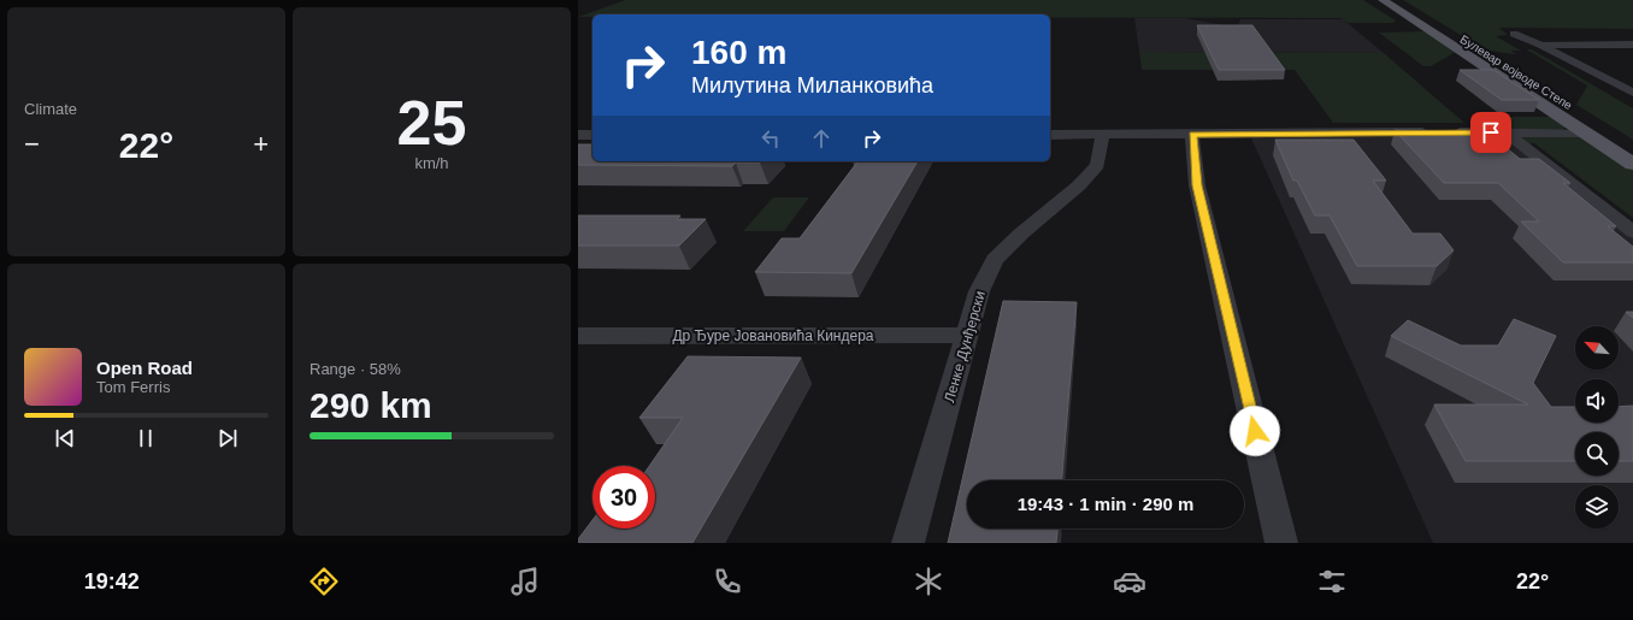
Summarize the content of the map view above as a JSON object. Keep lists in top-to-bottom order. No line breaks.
{"streets":{"main road":["Булевар војводе Степе"],"street":["Др Ђуре Јовановића Киндера","Ленке Дунђерски"]},"crossings":[["Др Ђуре Јовановића Киндера","Ленке Дунђерски"]],"north":"top left","page":{"tile":["Climate",["25","km/h"],["Range · 58%","290 km"]],"turn":["160 m","Милутина Миланковића"],"heat":["−","22°","+"],"song":["Open Road","Tom Ferris"],"limit":"30","trip":"19:43 · 1 min · 290 m","tabs":["19:42","22°"]}}
